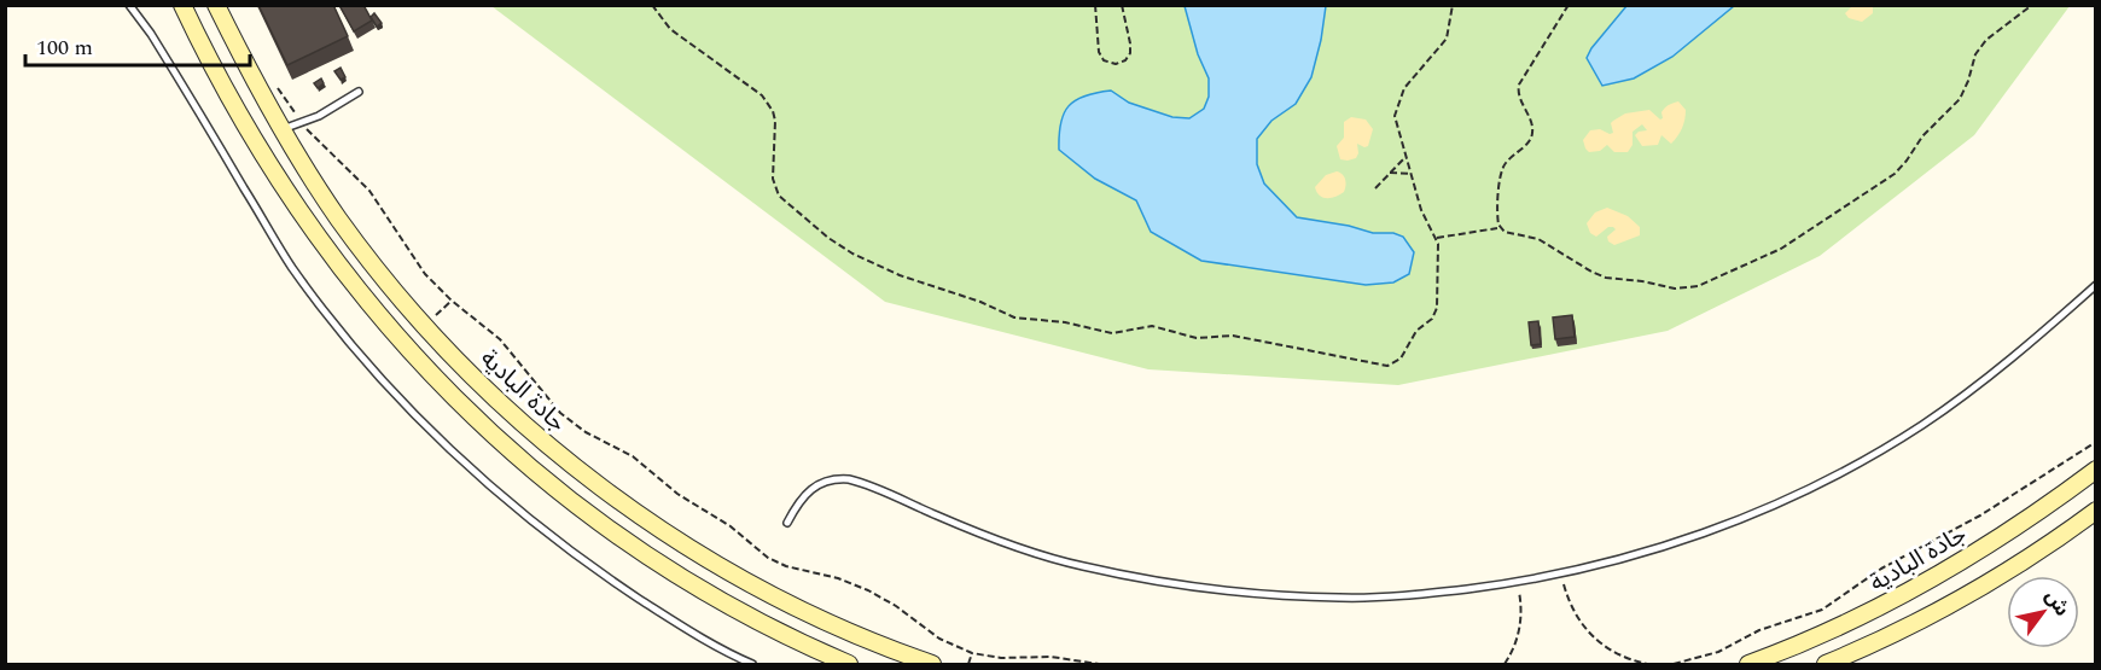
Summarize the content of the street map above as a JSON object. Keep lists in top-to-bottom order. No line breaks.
{"streets":{"street":["جادة البادية"]},"scale_bar":"100 m","north":"top right"}
